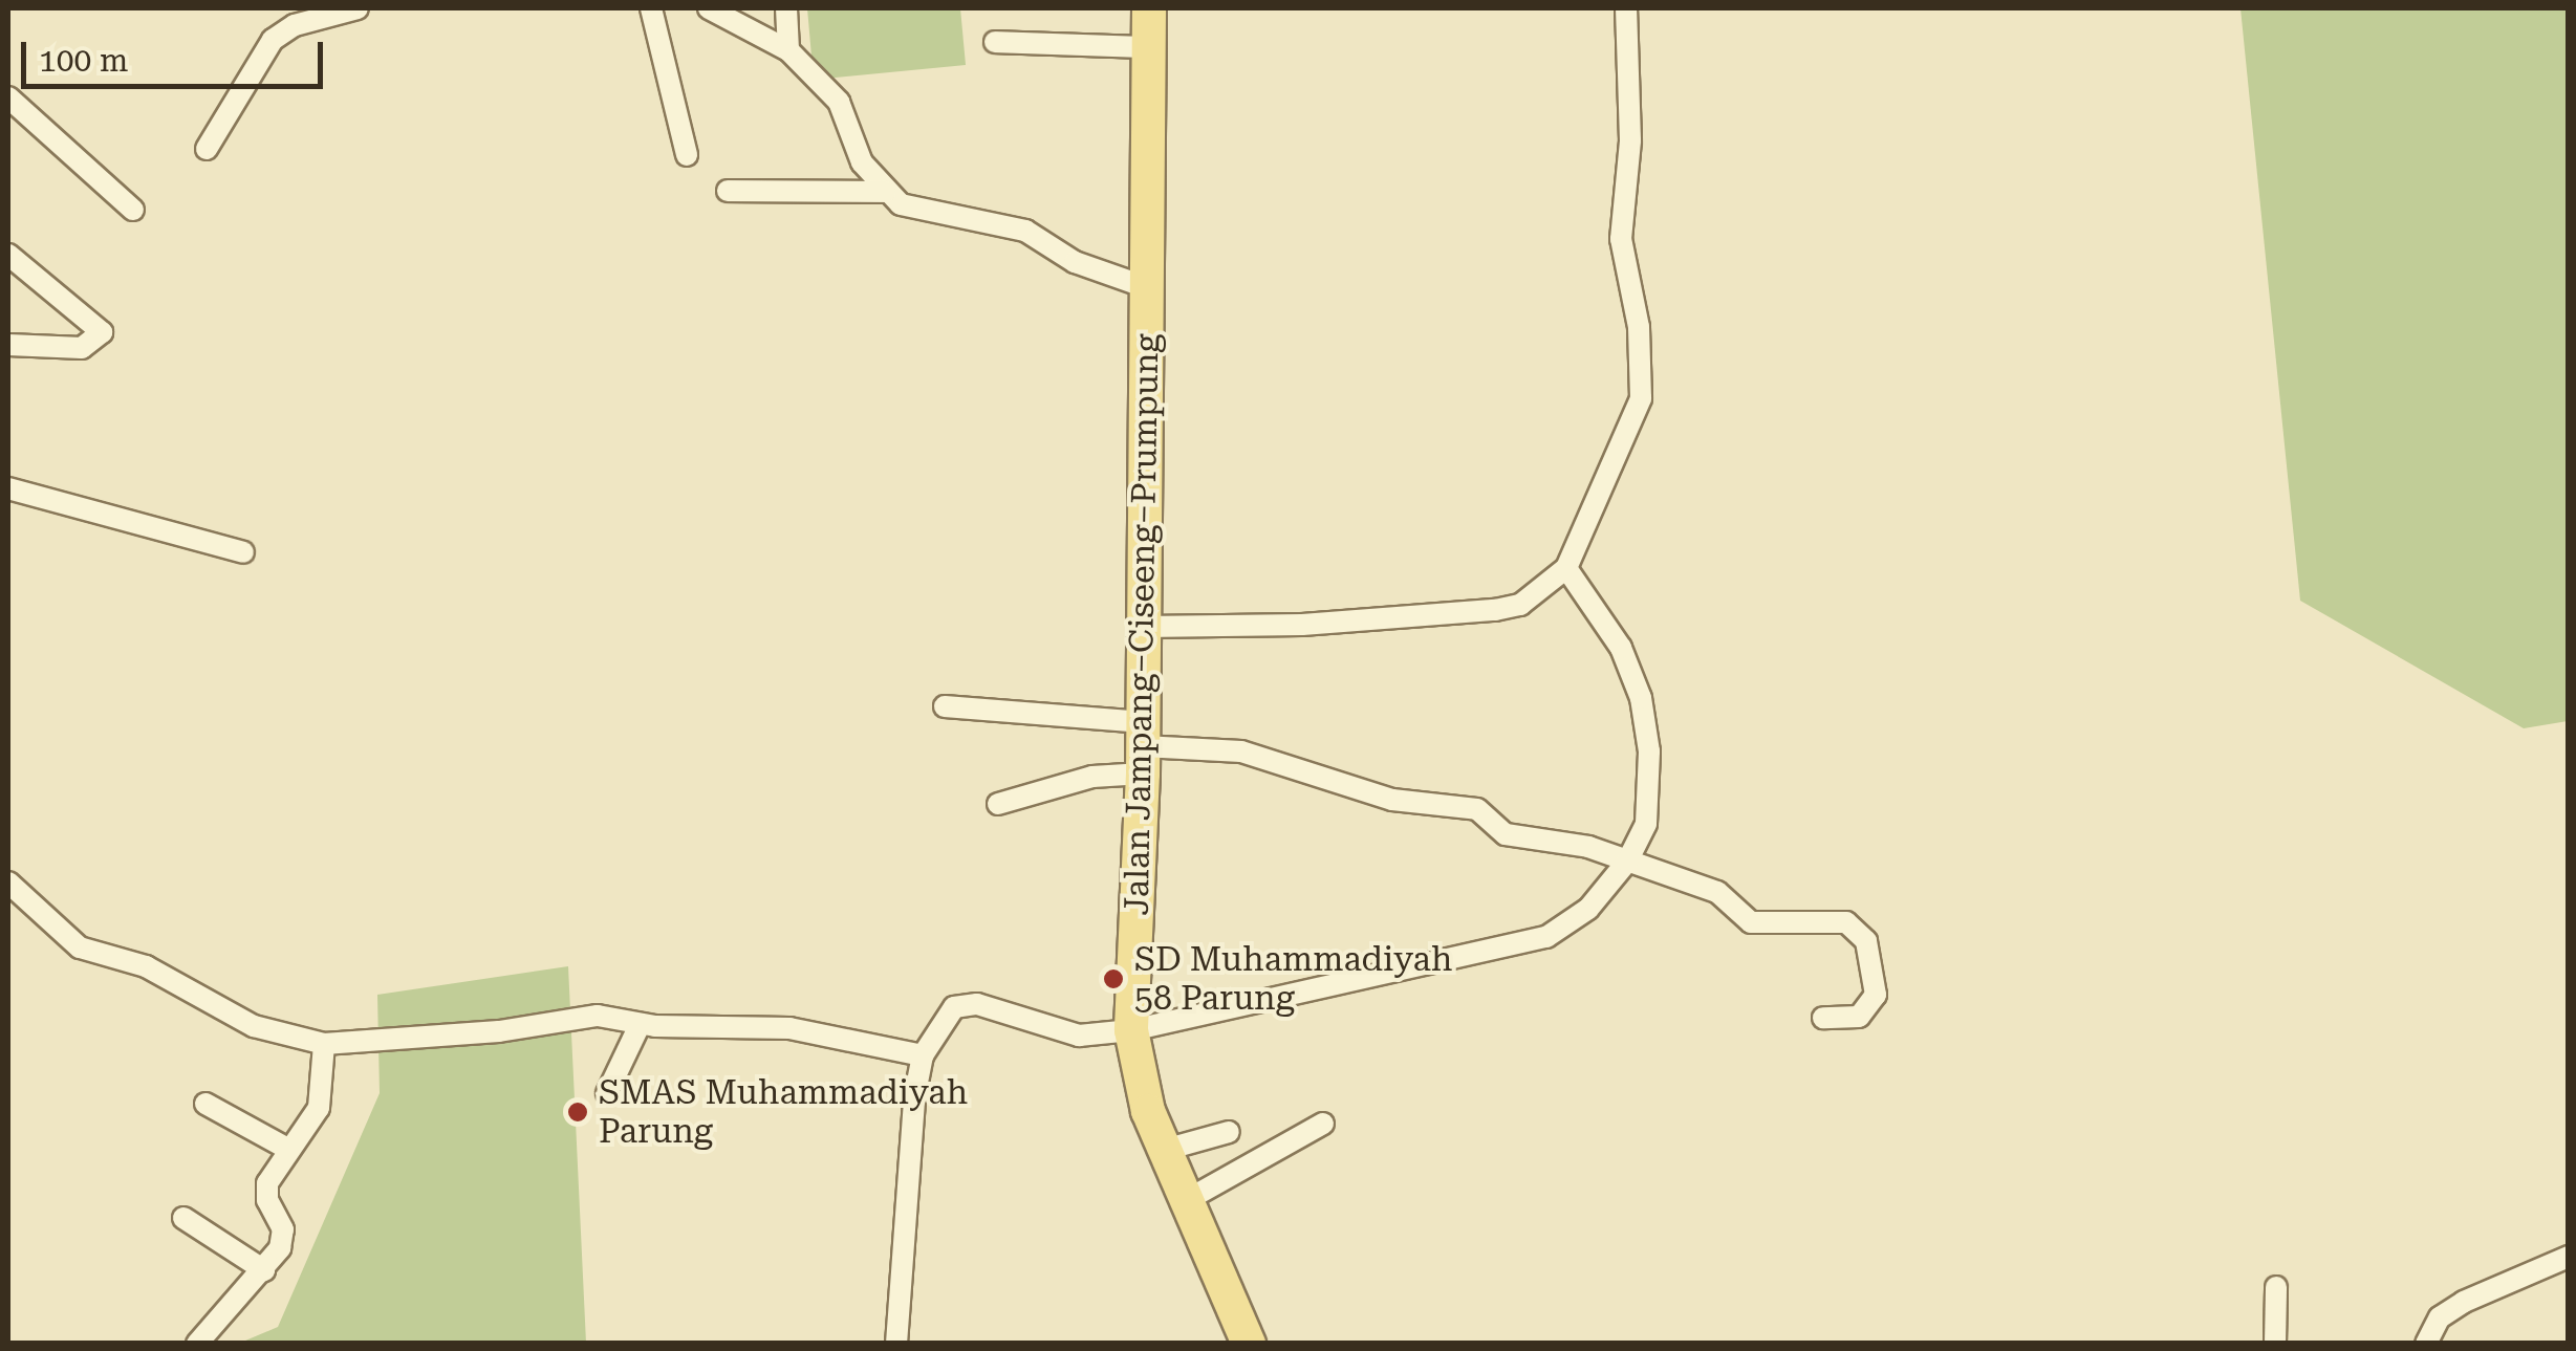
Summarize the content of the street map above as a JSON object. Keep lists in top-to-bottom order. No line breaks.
{"streets":{"main road":["Jalan Jampang–Ciseeng–Prumpung"]},"places":["SD Muhammadiyah 58 Parung","SMAS Muhammadiyah Parung"],"scale_bar":"100 m"}
